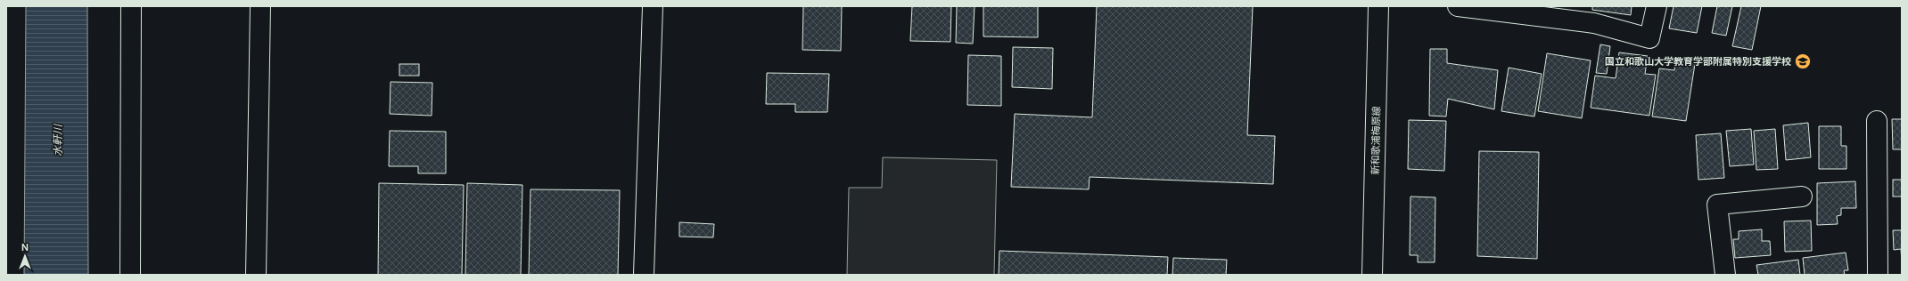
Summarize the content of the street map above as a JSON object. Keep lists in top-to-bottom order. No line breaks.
{"streets":{"street":["新和歌浦梅原線"]},"water":["水軒川"],"places":{"school or university":["国立和歌山大学教育学部附属特別支援学校"]},"north":"top"}
